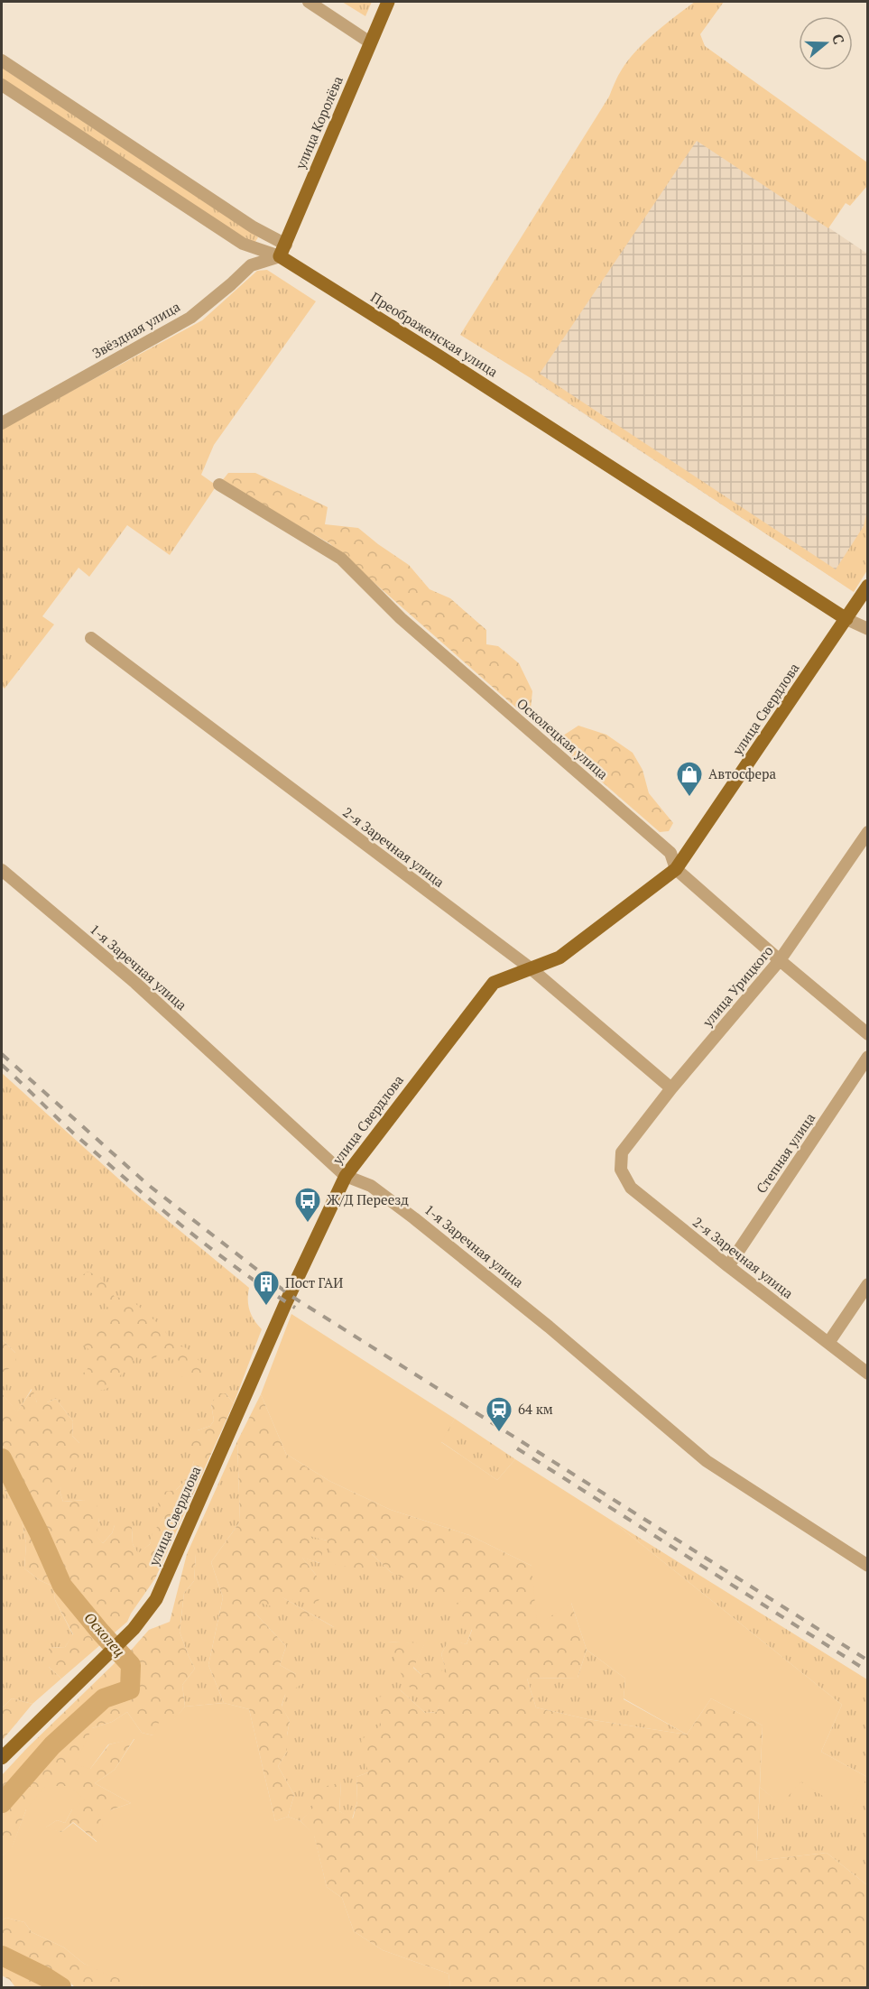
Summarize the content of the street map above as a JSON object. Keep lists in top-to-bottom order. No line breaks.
{"streets":{"main road":["улица Королёва","Преображенская улица","улица Свердлова"],"street":["Звёздная улица","Осколецкая улица","2-я Заречная улица","1-я Заречная улица","улица Урицкого","Степная улица"]},"crossings":[["улица Королёва","Звёздная улица"],["улица Королёва","Преображенская улица"],["Звёздная улица","Преображенская улица"],["Преображенская улица","улица Свердлова"],["улица Свердлова","Осколецкая улица"],["улица Свердлова","2-я Заречная улица"],["улица Свердлова","1-я Заречная улица"],["Осколецкая улица","улица Урицкого"],["2-я Заречная улица","улица Урицкого"],["2-я Заречная улица","Степная улица"]],"water":["Осколец"],"places":{"shop":["Автосфера"],"bus stop":["Ж/Д Переезд"],"building":["Пост ГАИ"],"station":["64 км"]},"north":"right"}
